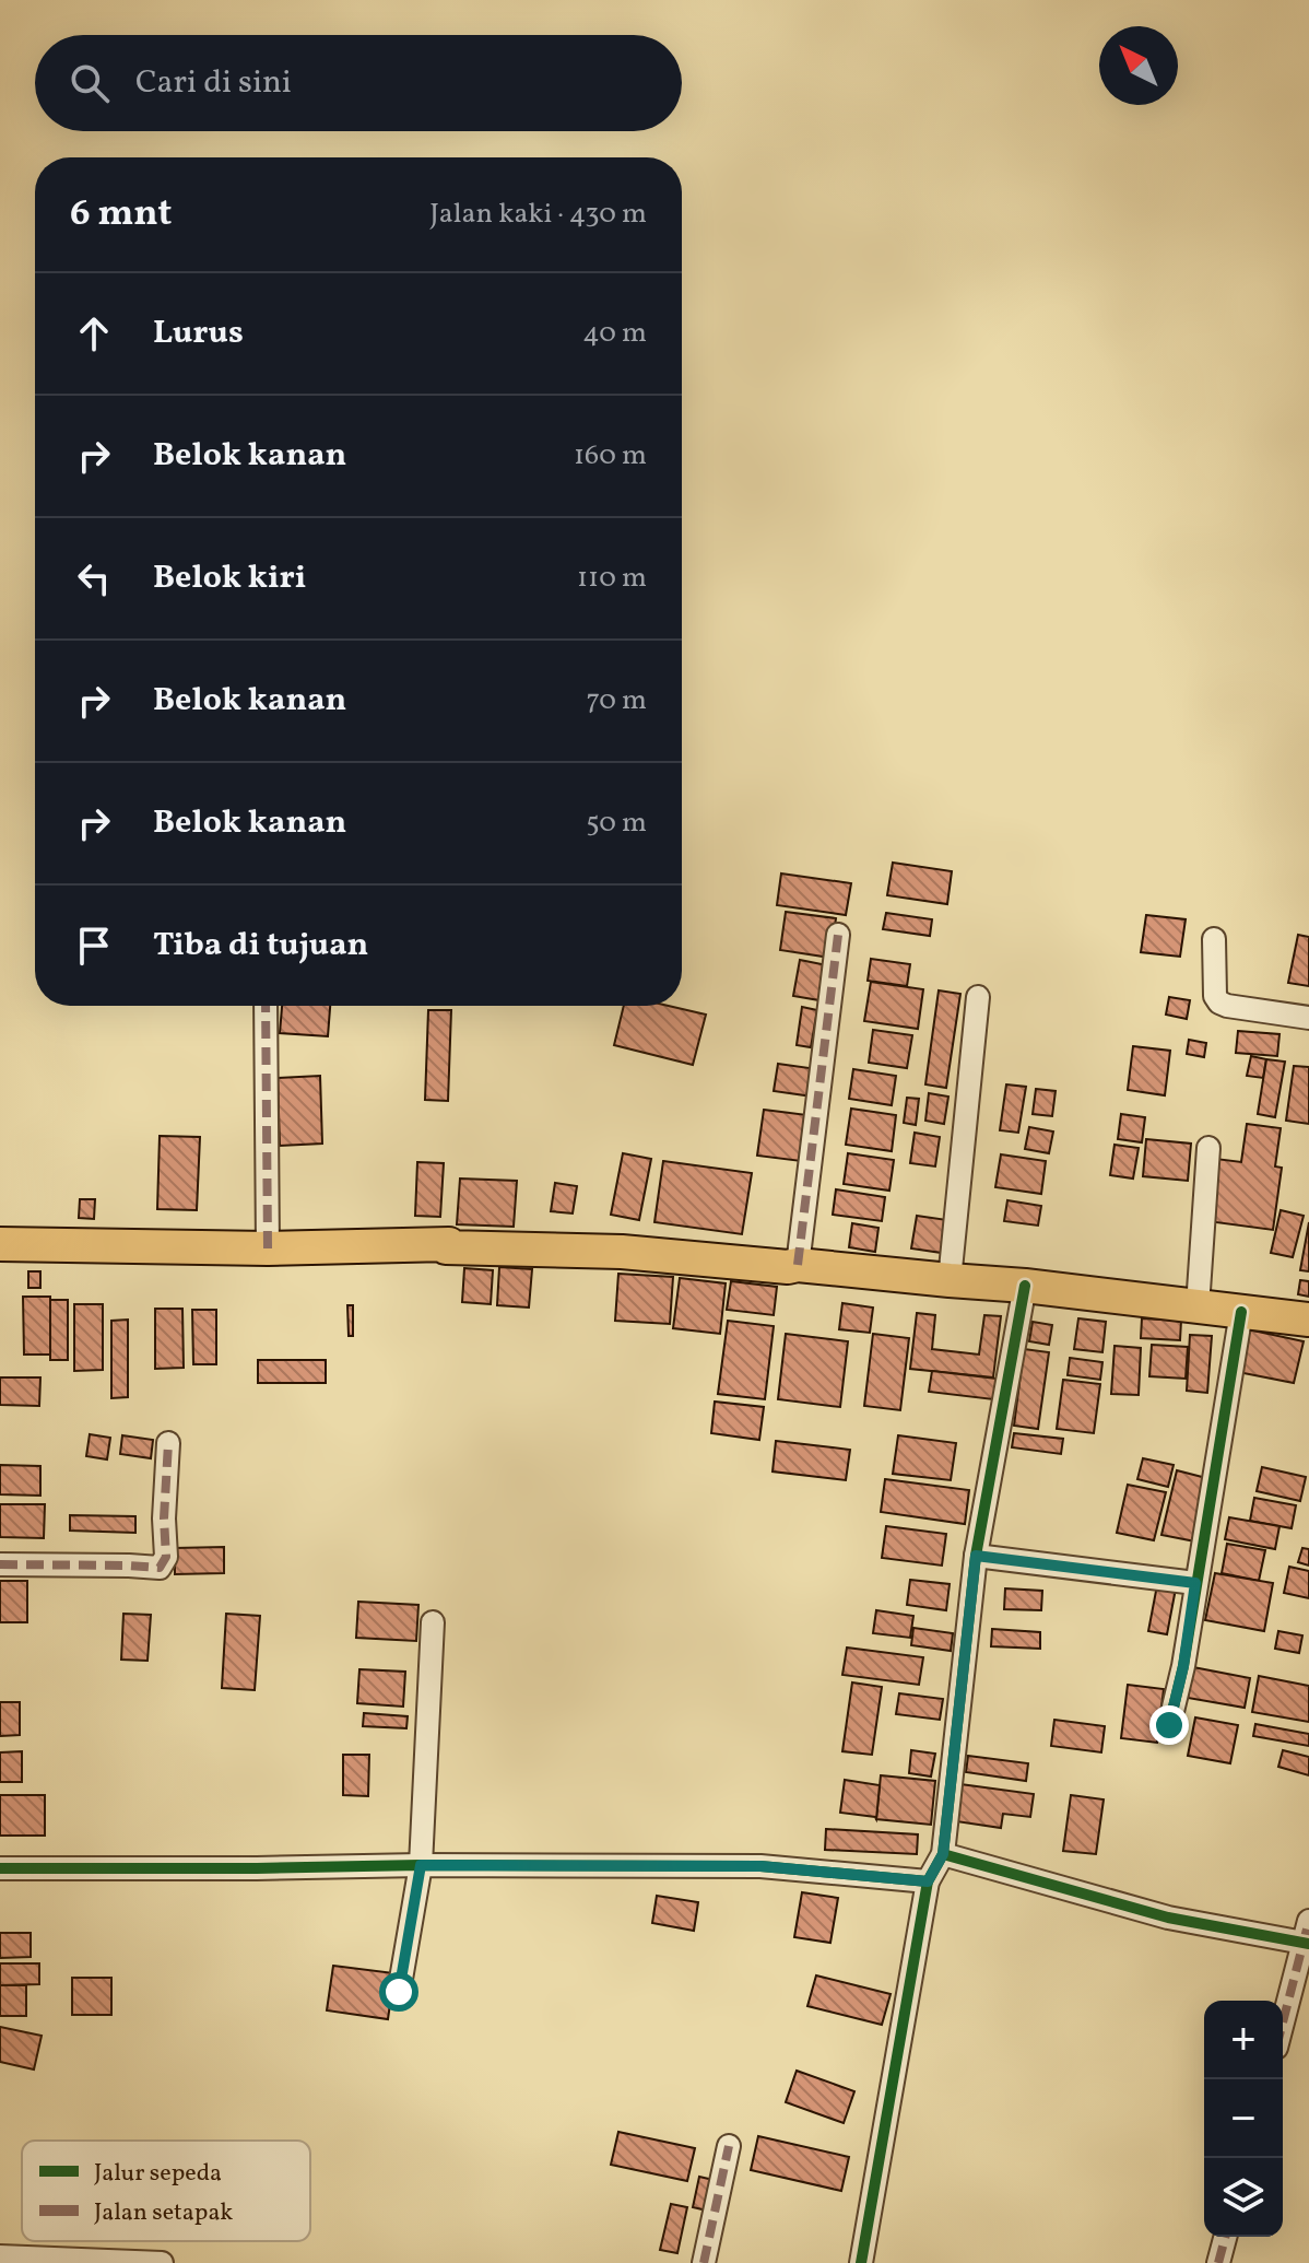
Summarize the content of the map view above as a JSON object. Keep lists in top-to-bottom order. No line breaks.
{"legend":["Jalur sepeda","Jalan setapak"],"north":"top left","page":{"search":"Cari di sini","heading":["6 mnt","Jalan kaki · 430 m"],"list":[["Lurus","40 m"],["Belok kanan","160 m"],["Belok kiri","110 m"],["Belok kanan","70 m"],["Belok kanan","50 m"],"Tiba di tujuan"],"map_buttons":["+","−"]}}
